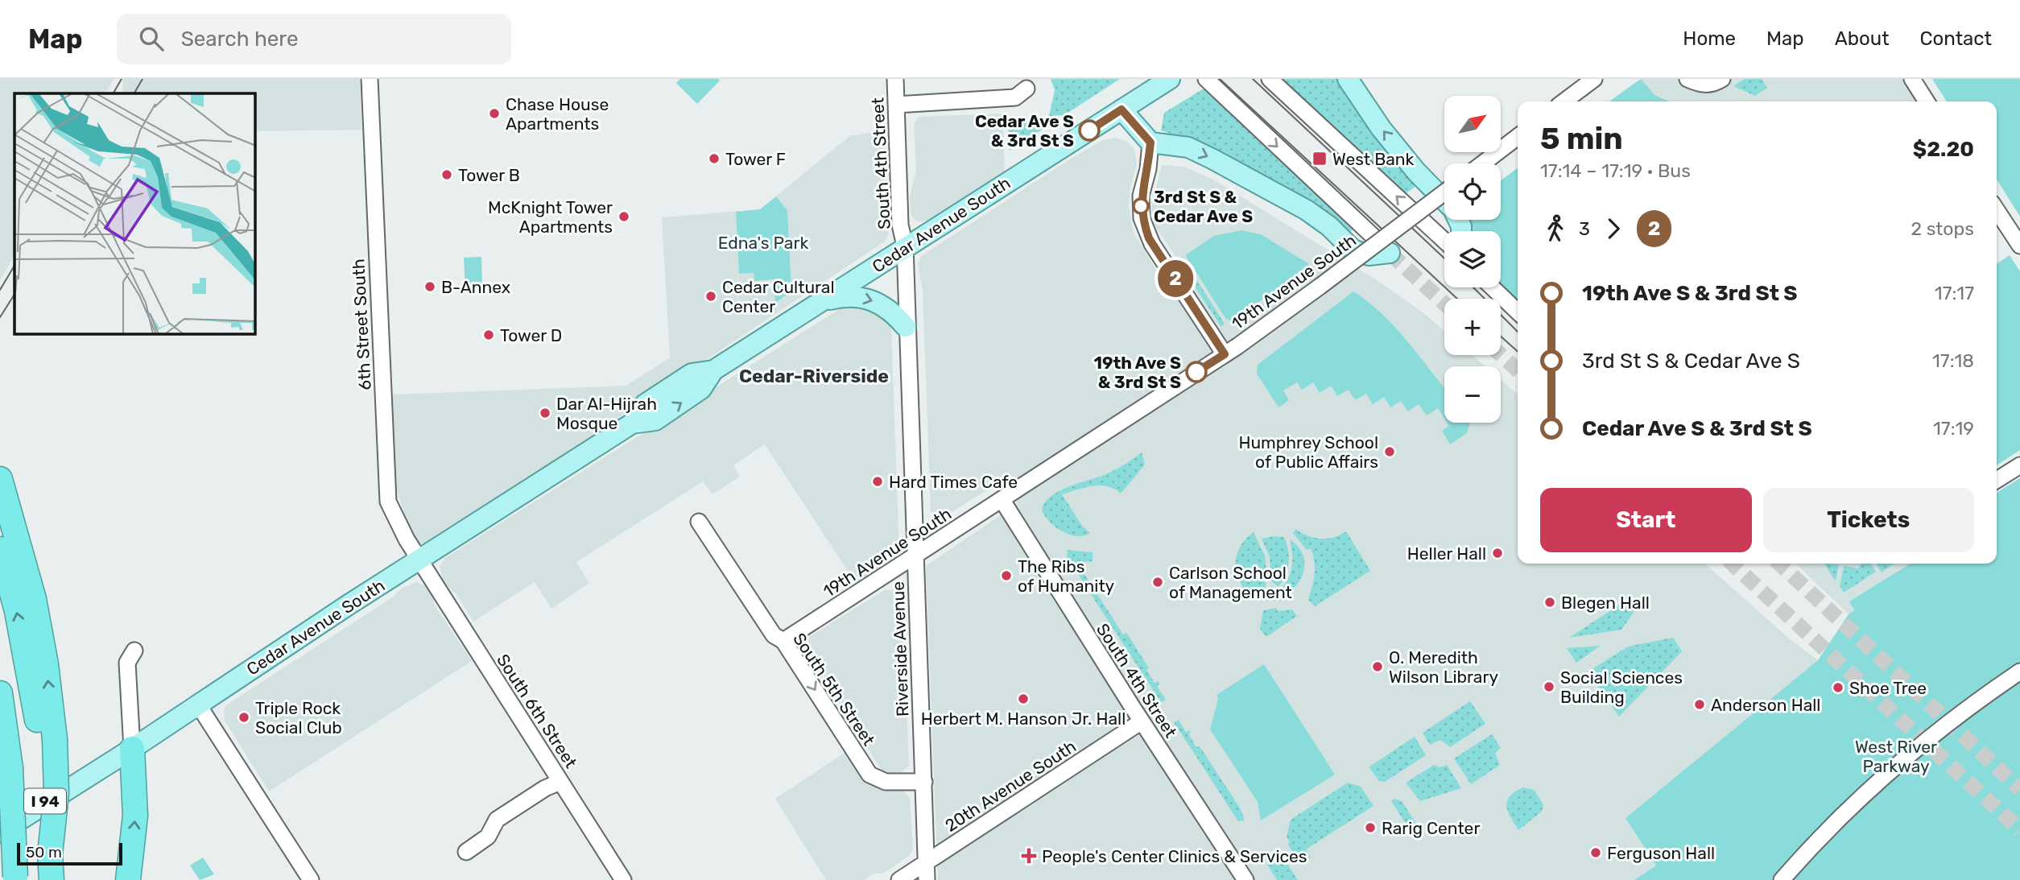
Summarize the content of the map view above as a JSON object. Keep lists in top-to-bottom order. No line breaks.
{"streets":{"highway":["I 94"],"main road":["Cedar Avenue South"],"street":["South 4th Street","19th Avenue South","6th Street South","Riverside Avenue","South 5th Street","South 6th Street","20th Avenue South"]},"crossings":[["South 4th Street","Cedar Avenue South"],["South 4th Street","19th Avenue South"],["South 4th Street","Riverside Avenue"],["South 4th Street","20th Avenue South"],["Cedar Avenue South","6th Street South"],["Cedar Avenue South","Riverside Avenue"],["Cedar Avenue South","South 6th Street"],["19th Avenue South","Riverside Avenue"],["19th Avenue South","South 5th Street"],["6th Street South","South 6th Street"],["Riverside Avenue","South 5th Street"],["Riverside Avenue","20th Avenue South"]],"one_way":["South 5th Street"],"districts":["Cedar-Riverside"],"parks":["Edna's Park","West River Parkway"],"places":{"other":["Chase House Apartments","Cedar Ave S & 3rd St S","Tower F","Tower B","3rd St S & Cedar Ave S","McKnight Tower Apartments","B-Annex","Cedar Cultural Center","Tower D","19th Ave S & 3rd St S","Dar Al-Hijrah Mosque","Humphrey School of Public Affairs","Hard Times Cafe","Heller Hall","The Ribs of Humanity","Carlson School of Management","Blegen Hall","O. Meredith Wilson Library","Social Sciences Building","Shoe Tree","Herbert M. Hanson Jr. Hall","Anderson Hall","Triple Rock Social Club","Rarig Center","Ferguson Hall"],"transit":["West Bank"],"health":["People's Center Clinics & Services"]},"lines":["bus line 2"],"scale_bar":"50 m","north":"top right","page":{"header":"Map","search":"Search here","nav":["Home","Map","About","Contact"],"on_map":"2","map_buttons":["+","−"],"heading":["5 min","17:14 – 17:19 · Bus","$2.20"],"legs":["3","2","2 stops"],"list":[{"name":"19th Ave S & 3rd St S","value":"17:17"},{"name":"3rd St S & Cedar Ave S","value":"17:18"},{"name":"Cedar Ave S & 3rd St S","value":"17:19"}],"buttons":["Start","Tickets"],"scale":"50 m"}}
